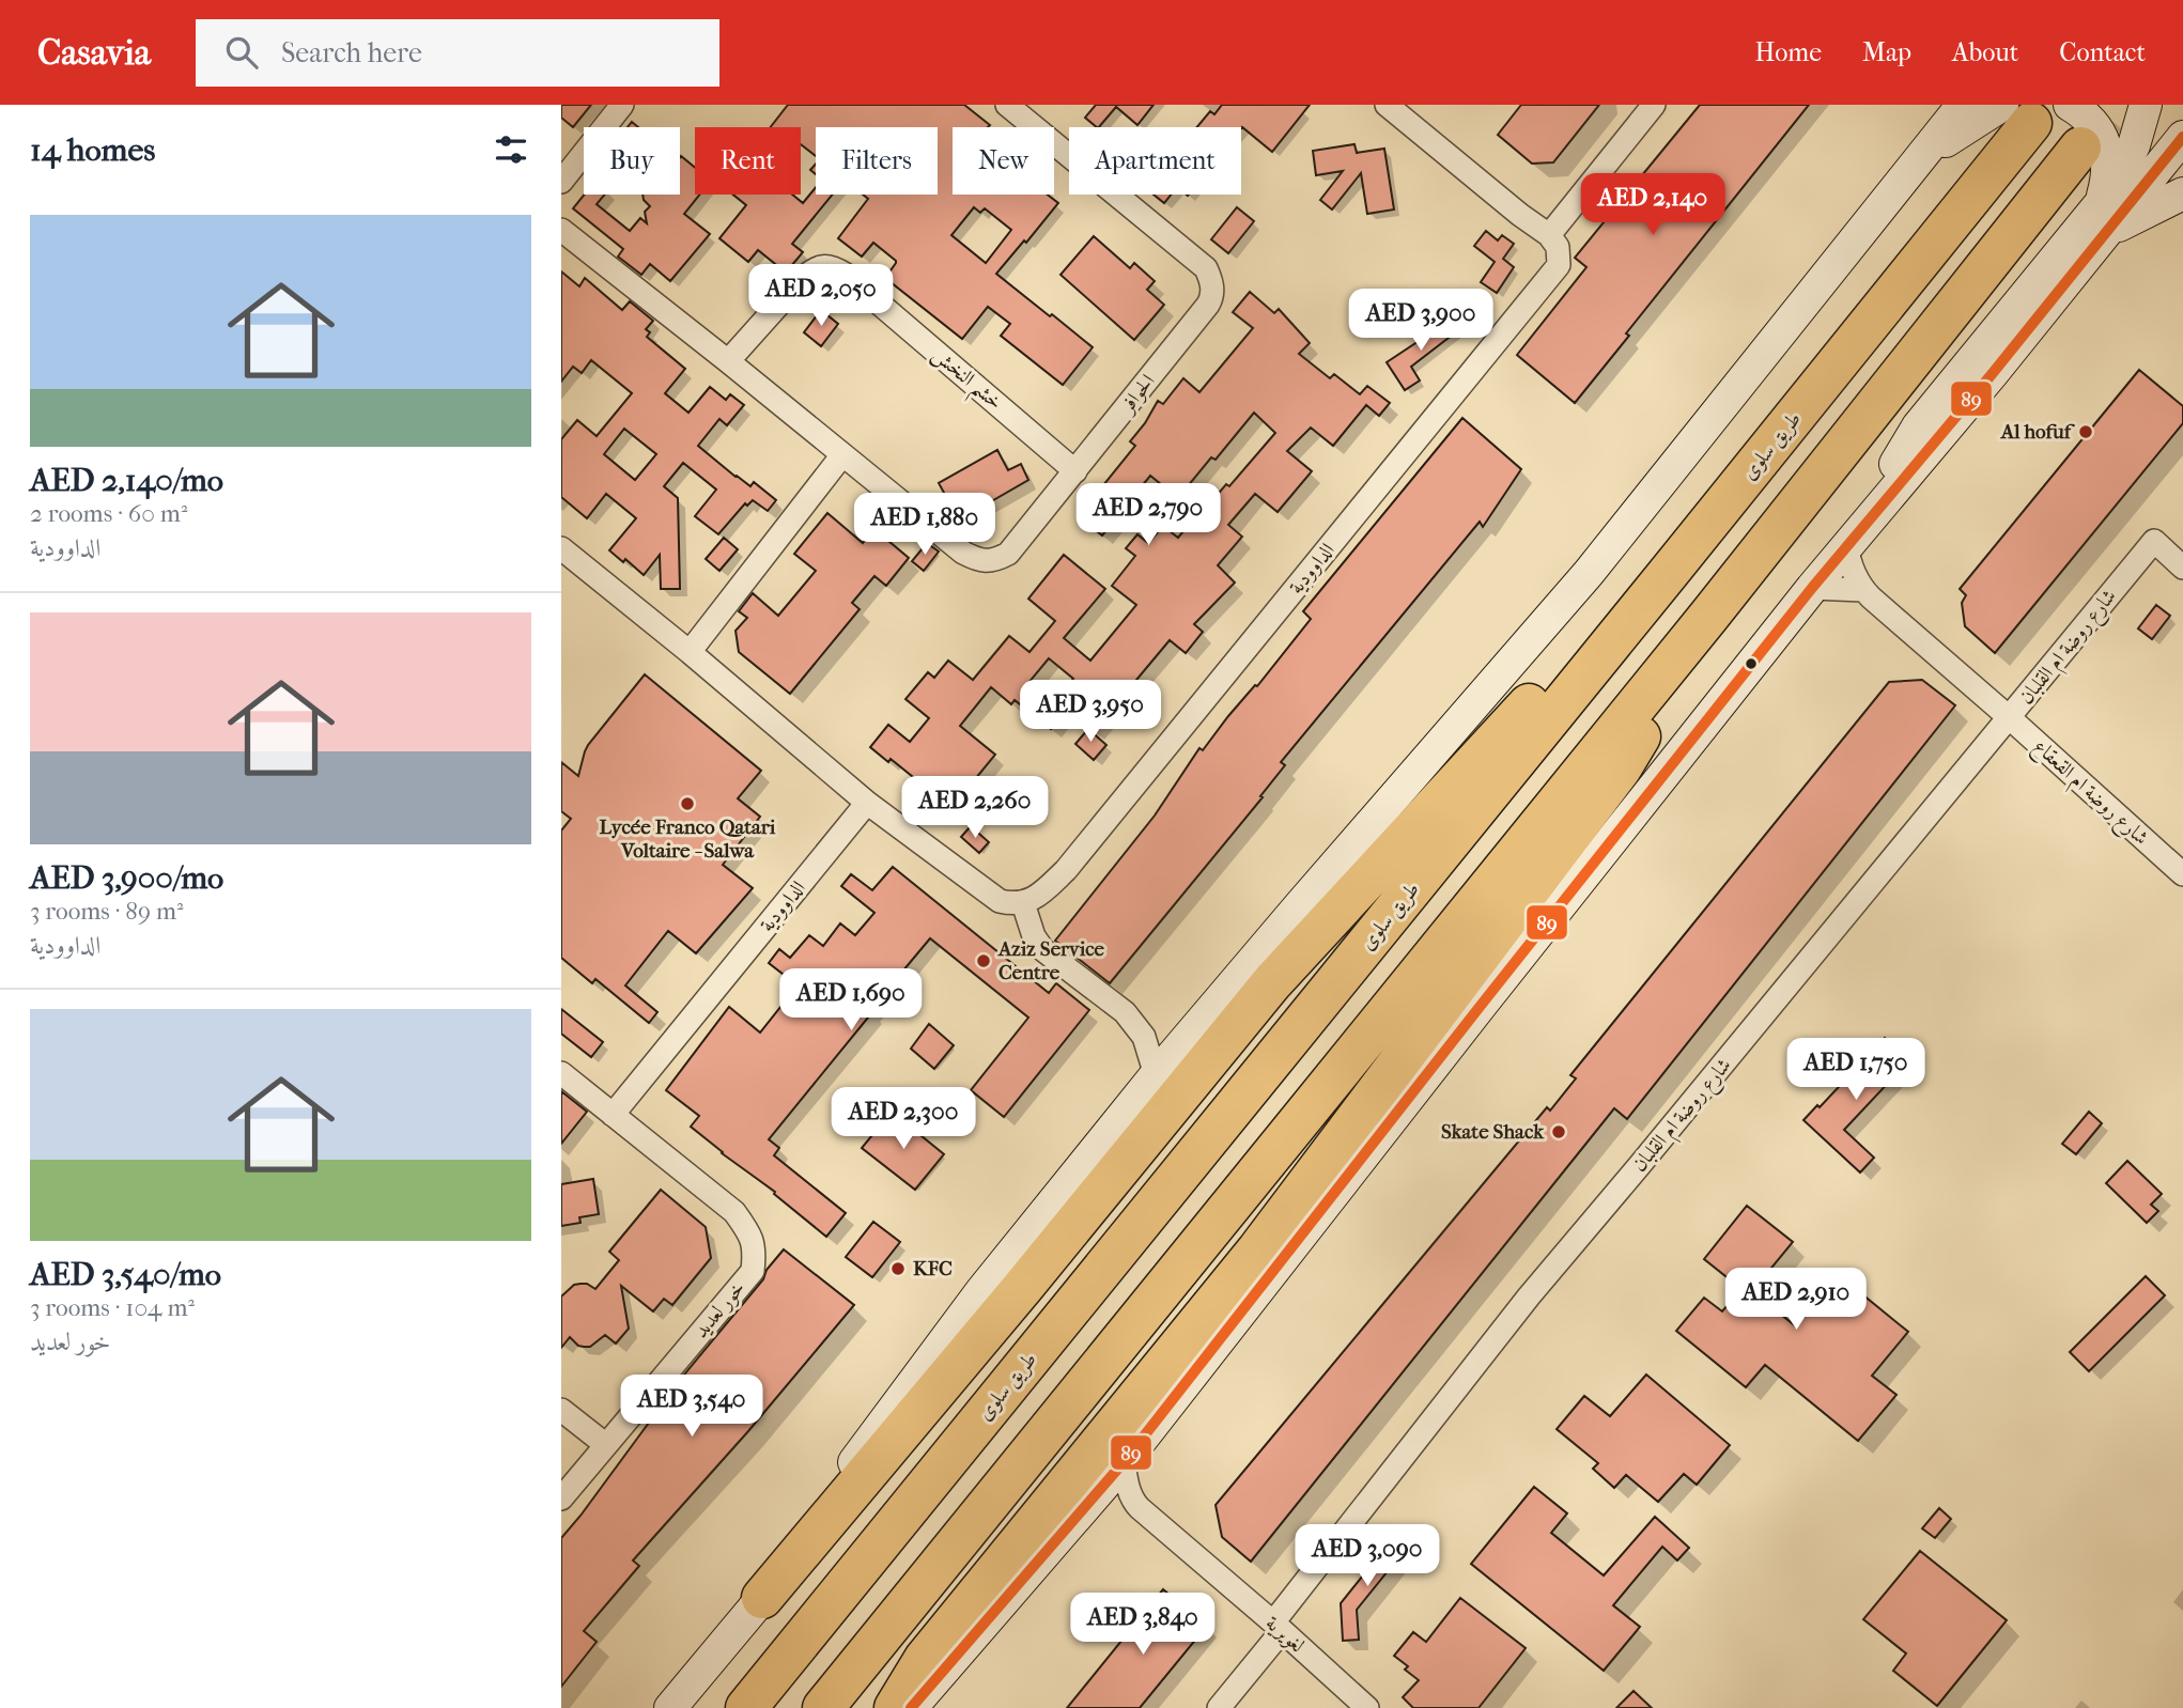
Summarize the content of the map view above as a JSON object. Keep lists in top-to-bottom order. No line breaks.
{"streets":{"highway":["طريق سلوى"],"street":["خشم النخش","الحوافر","الداوودية","شارع روضة ام القلبان","شارع روضة ام القعقاع","خور لعديد","لغويرية"]},"crossings":[["خشم النخش","الحوافر"],["الداوودية","خور لعديد"],["شارع روضة ام القلبان","شارع روضة ام القعقاع"],["شارع روضة ام القلبان","لغويرية"]],"places":["Al hofuf","Lycée Franco Qatari Voltaire - Salwa","Aziz Service Centre","Skate Shack","KFC"],"lines":["transit line 89"],"page":{"header":"Casavia","search":"Search here","nav":["Home","Map","About","Contact"],"heading":"14 homes","chip":["Buy","Rent","Filters","New","Apartment"],"price":["AED 2,140","AED 2,050","AED 3,900","AED 2,790","AED 1,880","AED 3,950","AED 2,260","AED 1,690","AED 1,750","AED 2,300","AED 2,910","AED 3,540","AED 3,090","AED 3,840"],"list":[{"name":"AED 2,140/mo","note":"2 rooms · 60 m² · الداوودية"},{"name":"AED 3,900/mo","note":"3 rooms · 89 m² · الداوودية"},{"name":"AED 3,540/mo","note":"3 rooms · 104 m² · خور لعديد"}]}}
